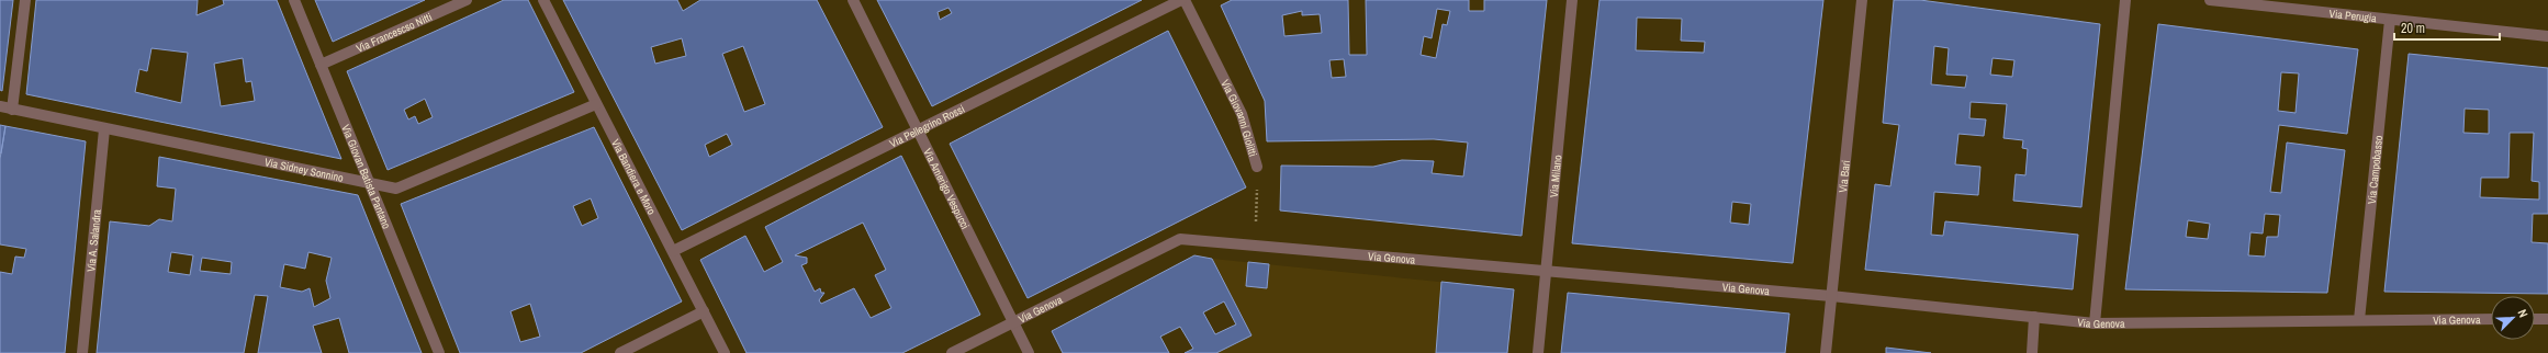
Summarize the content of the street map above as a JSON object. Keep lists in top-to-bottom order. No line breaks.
{"streets":{"street":["Via Perugia","Via Francescso Nitti","Via Giovanni Giolitti","Via Pellegrino Rossi","Via Campobasso","Via Sidney Sonnino","Via Giovan Batista Pantano","Via Bandiera e Moro","Via Milano","Via Bari","Via Amerigo Vespucci","Via A. Salandra","Via Genova"]},"crossings":[["Via Perugia","Via Campobasso"],["Via Francescso Nitti","Via Giovan Batista Pantano"],["Via Giovanni Giolitti","Via Genova"],["Via Pellegrino Rossi","Via Bandiera e Moro"],["Via Pellegrino Rossi","Via Amerigo Vespucci"],["Via Campobasso","Via Genova"],["Via Sidney Sonnino","Via Giovan Batista Pantano"],["Via Sidney Sonnino","Via Bandiera e Moro"],["Via Sidney Sonnino","Via A. Salandra"],["Via Milano","Via Genova"],["Via Bari","Via Genova"],["Via Amerigo Vespucci","Via Genova"]],"scale_bar":"20 m","north":"top right"}
